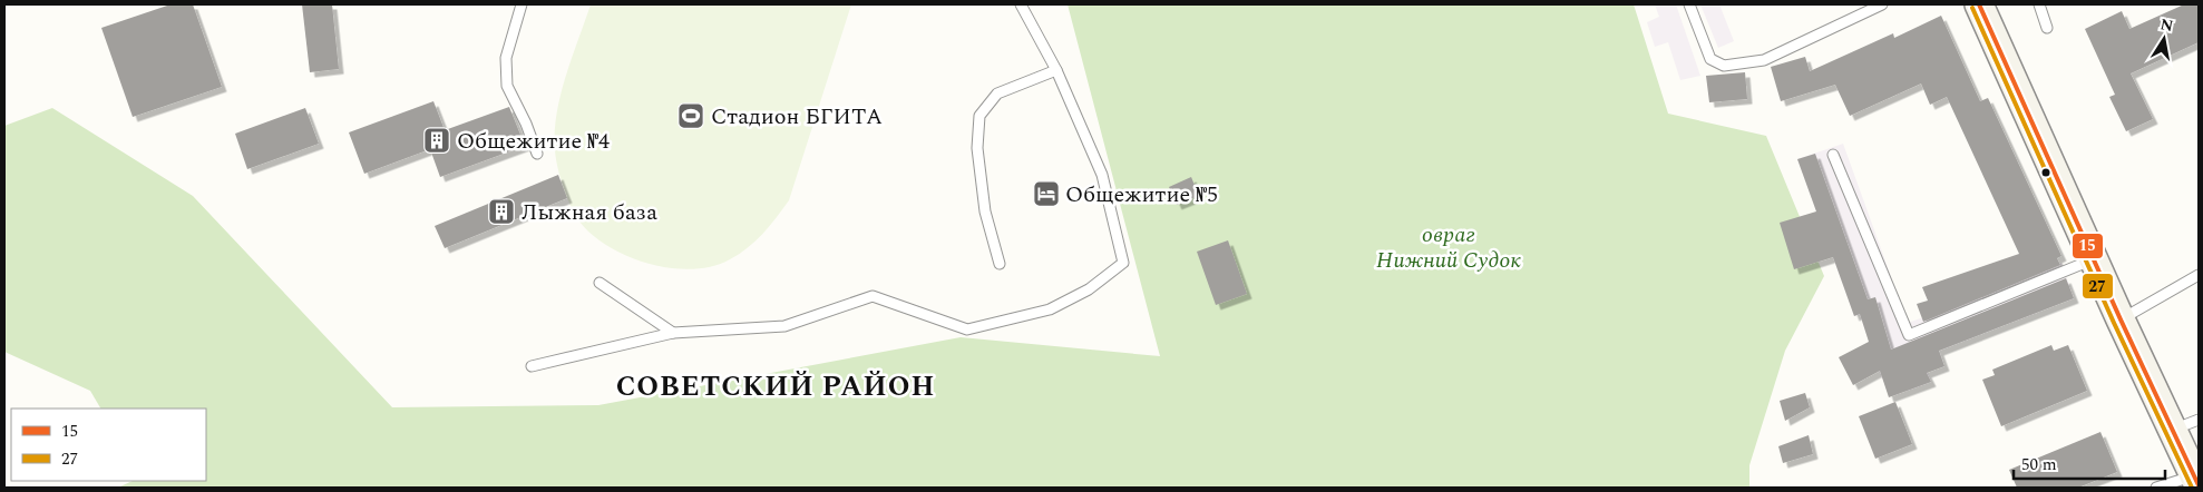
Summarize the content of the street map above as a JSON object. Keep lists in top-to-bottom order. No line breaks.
{"districts":["СОВЕТСКИЙ РАЙОН"],"parks":["овраг Нижний Судок"],"places":{"sports":["Стадион БГИТА"],"building":["Общежитие №4","Лыжная база"],"hotel":["Общежитие №5"]},"lines":["transit line 15","transit line 27"],"legend":["15","27"],"scale_bar":"50 m","north":"top"}
